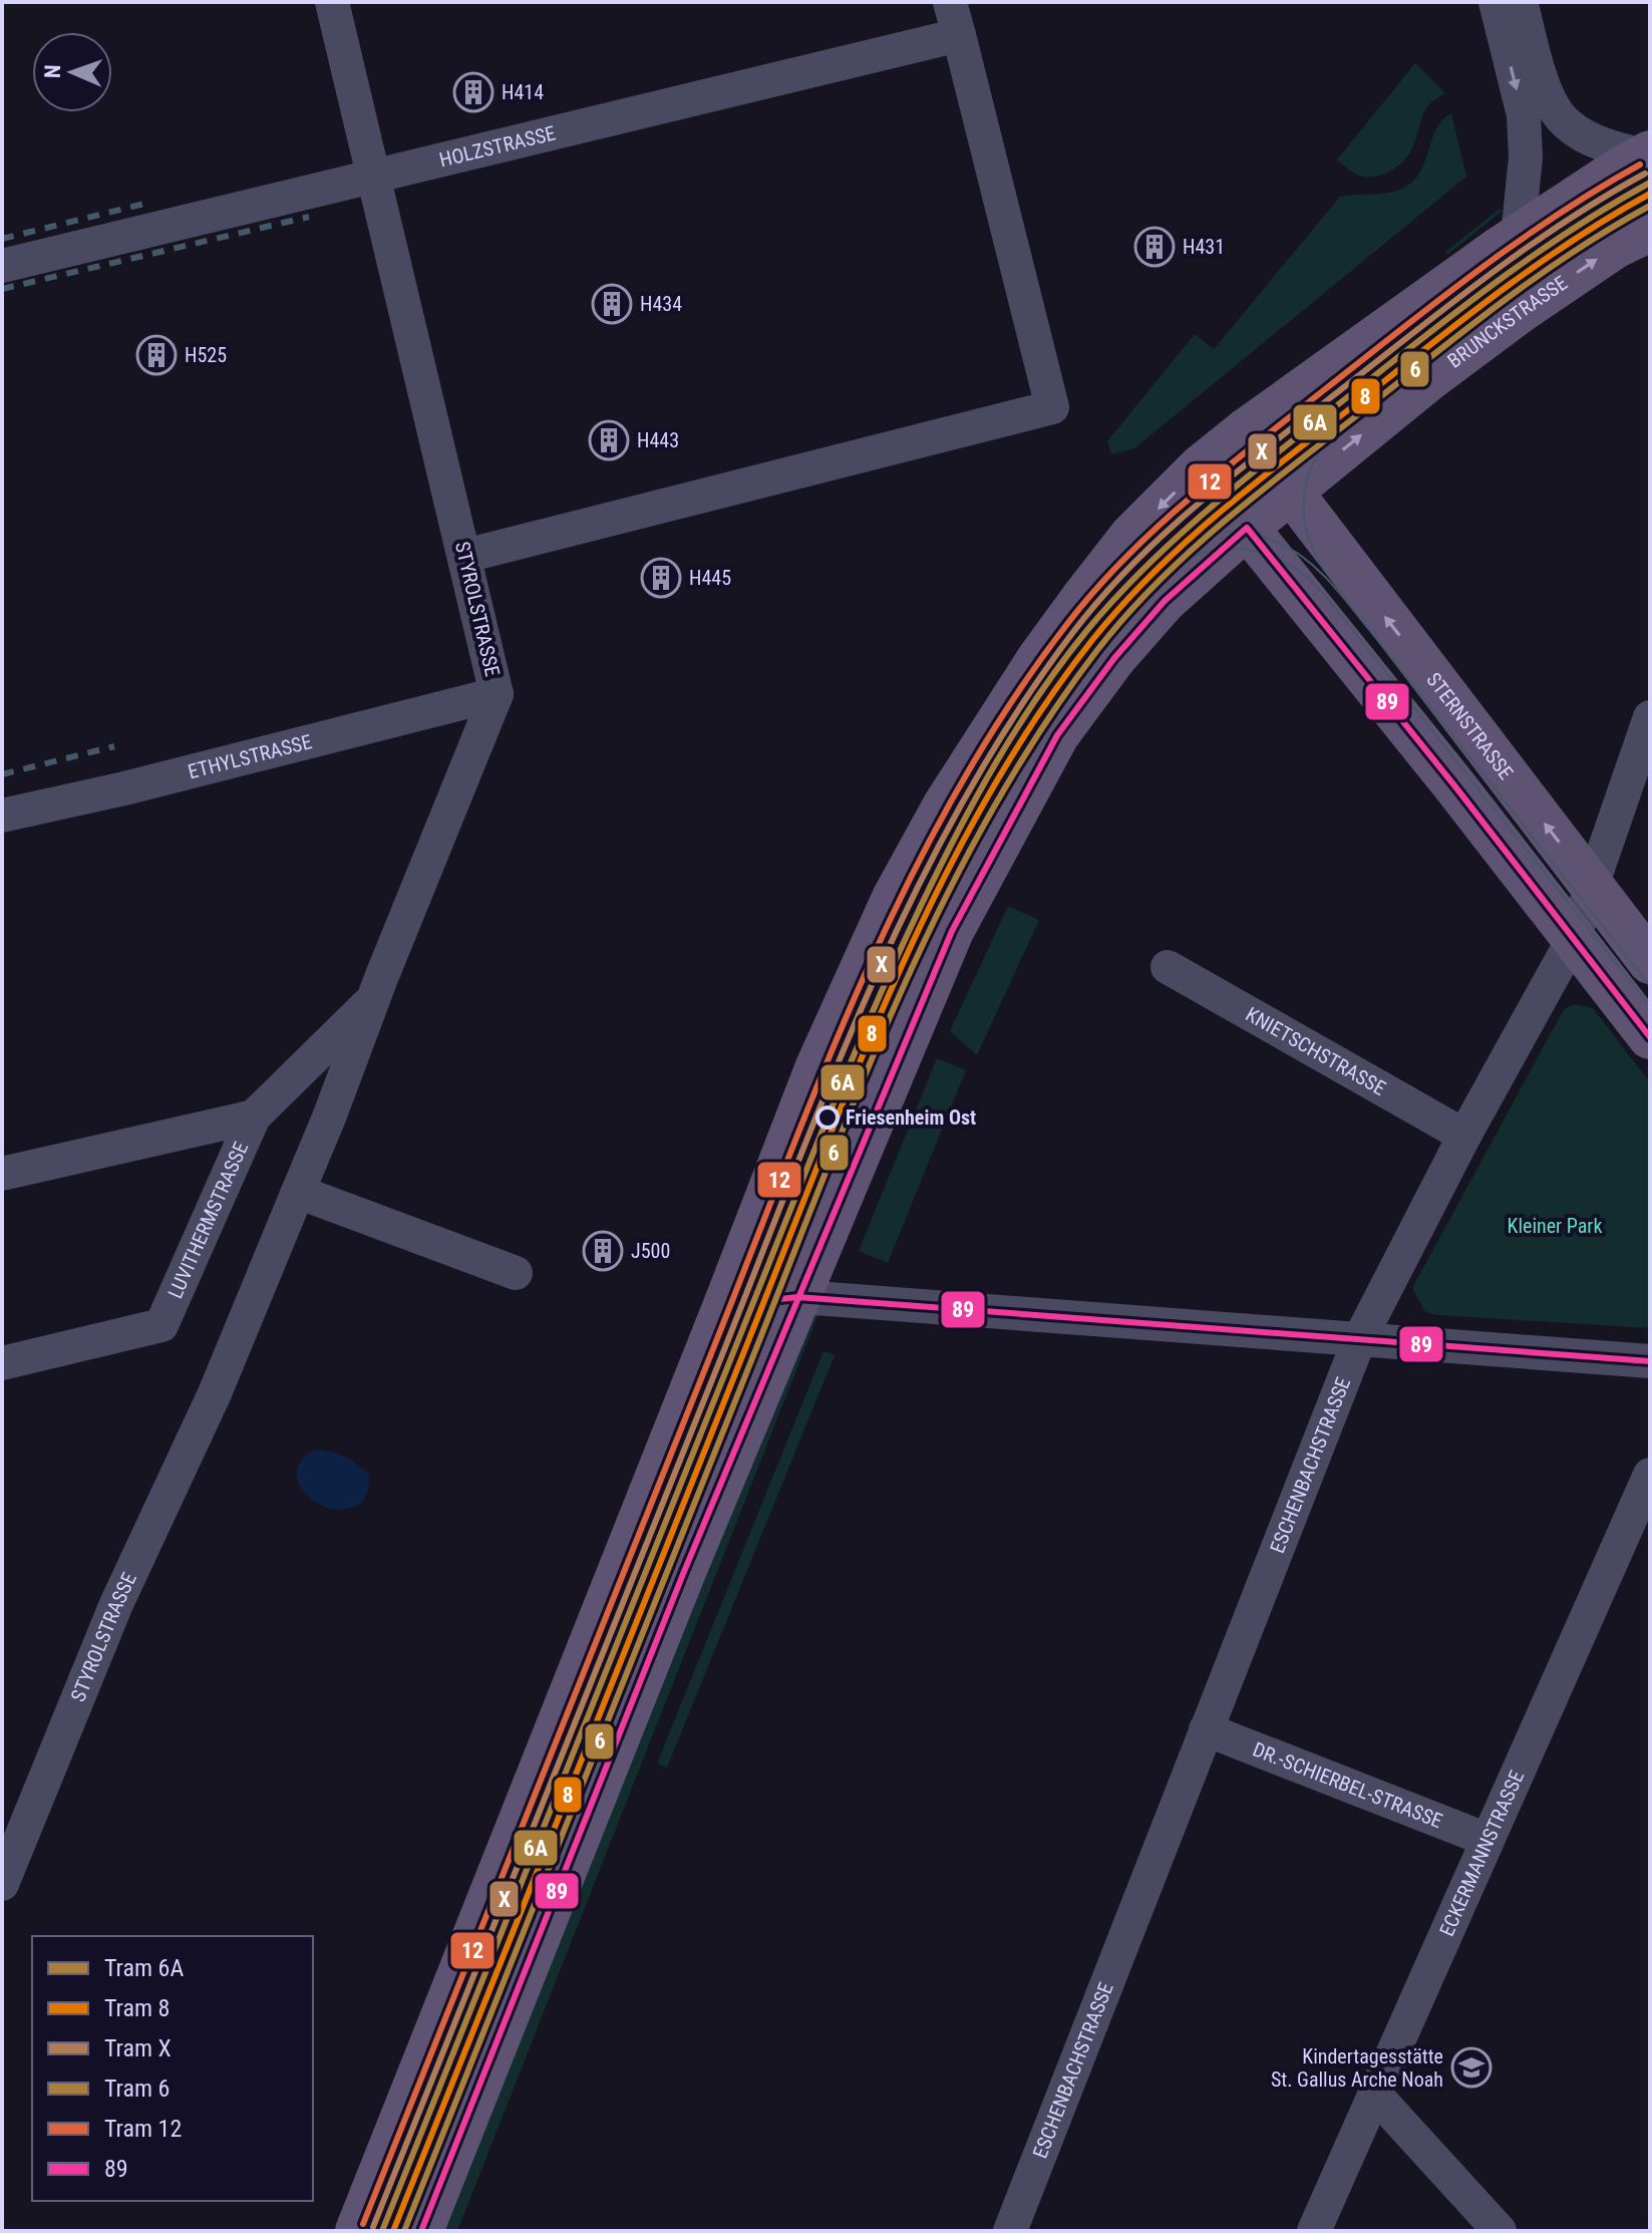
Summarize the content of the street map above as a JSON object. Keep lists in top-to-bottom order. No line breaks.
{"streets":{"main road":["BRUNCKSTRASSE","STERNSTRASSE"],"street":["HOLZSTRASSE","STYROLSTRASSE","ETHYLSTRASSE","KNIETSCHSTRASSE","LUVITHERMSTRASSE","ESCHENBACHSTRASSE","DR.-SCHIERBEL-STRASSE","ECKERMANNSTRASSE"]},"crossings":[["HOLZSTRASSE","STYROLSTRASSE"],["BRUNCKSTRASSE","STERNSTRASSE"],["STYROLSTRASSE","ETHYLSTRASSE"],["STYROLSTRASSE","LUVITHERMSTRASSE"],["STERNSTRASSE","ESCHENBACHSTRASSE"],["KNIETSCHSTRASSE","ESCHENBACHSTRASSE"],["ESCHENBACHSTRASSE","DR.-SCHIERBEL-STRASSE"],["DR.-SCHIERBEL-STRASSE","ECKERMANNSTRASSE"]],"parks":["Kleiner Park"],"places":{"building":["H414","H431","H434","H525","H443","H445","J500"],"other":["Friesenheim Ost"],"school or university":["Kindertagesstätte St. Gallus Arche Noah"]},"lines":["tram line 12","tram line X","tram line 6A","tram line 8","tram line 6","transit line 89"],"legend":["Tram 6A","Tram 8","Tram X","Tram 6","Tram 12","89"],"north":"left"}
